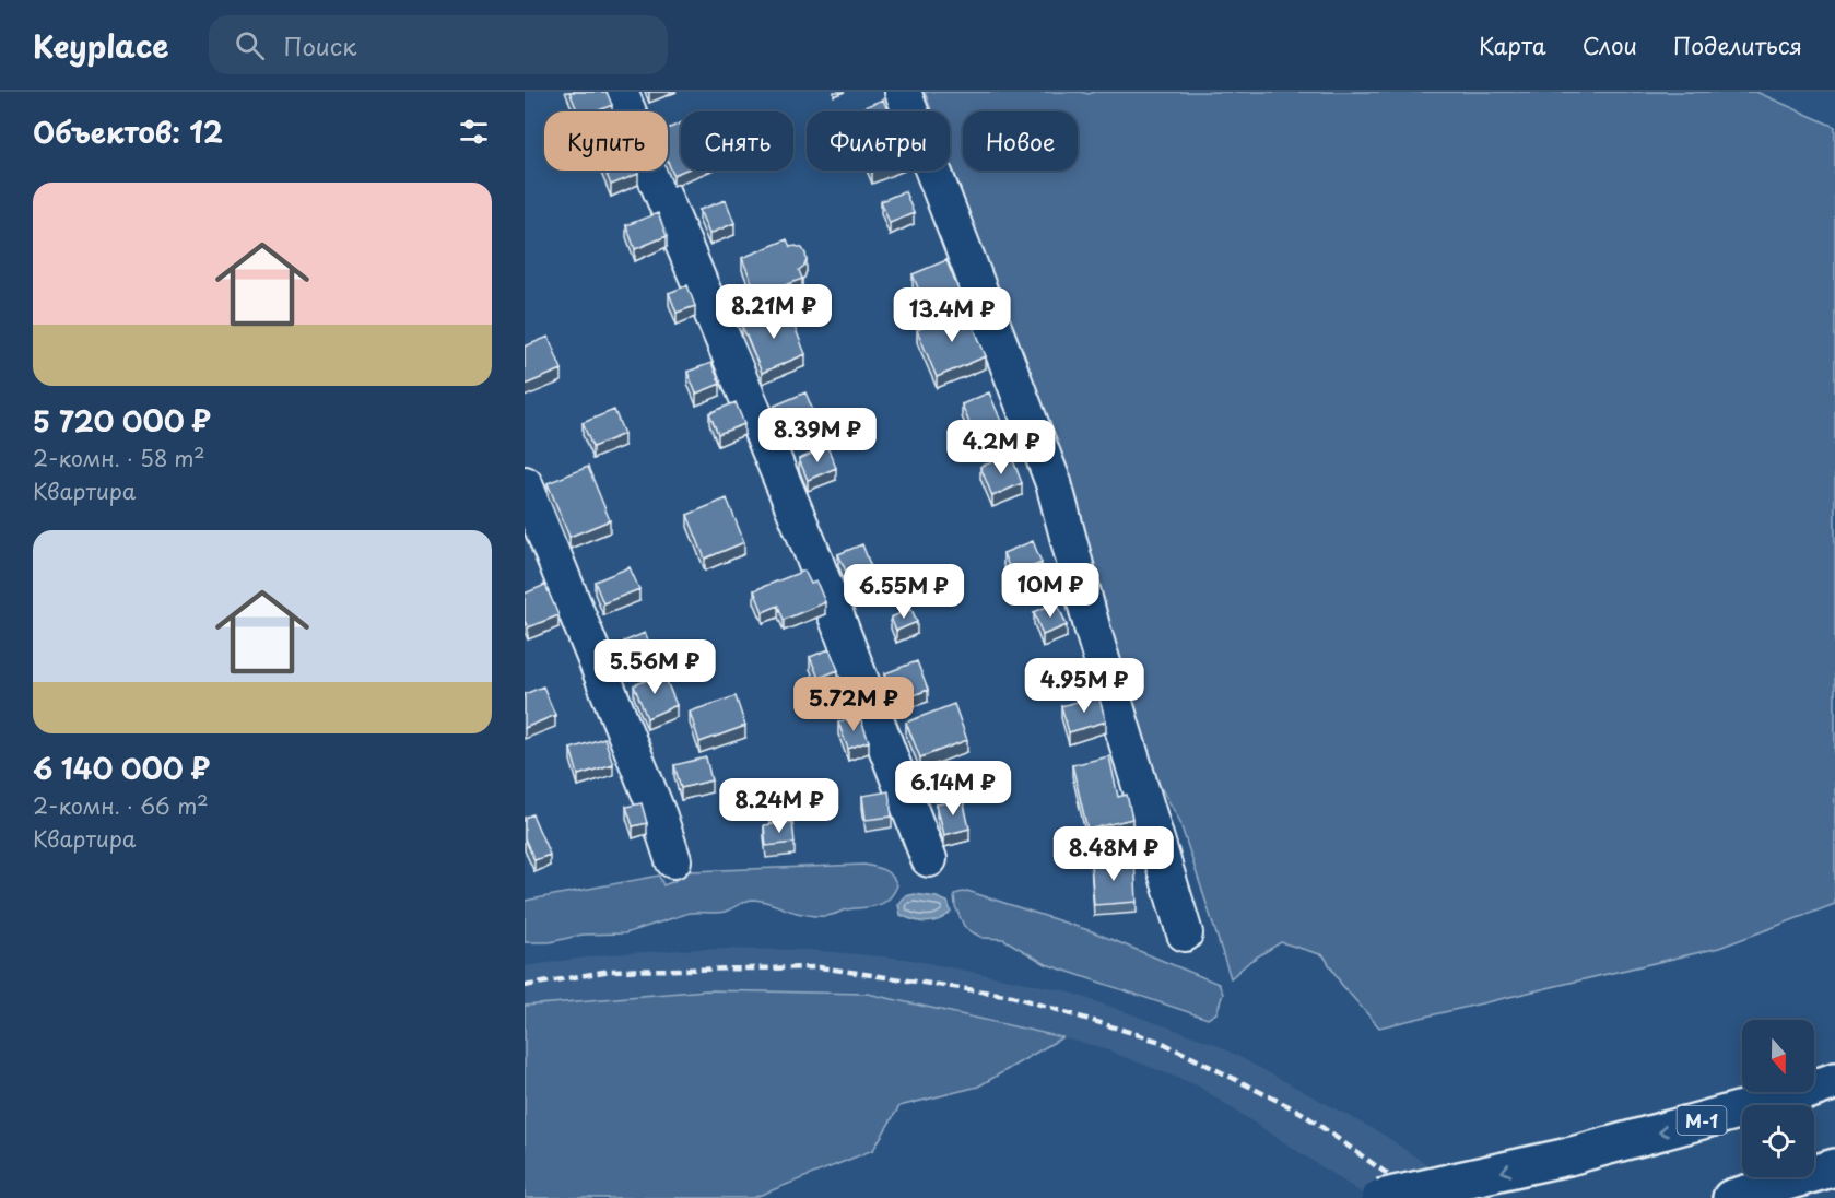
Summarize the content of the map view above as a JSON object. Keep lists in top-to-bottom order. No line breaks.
{"streets":{"highway":["М-1"]},"north":"bottom","page":{"header":"Keyplace","search":"Поиск","nav":["Карта","Слои","Поделиться"],"heading":"Объектов: 12","chip":["Купить","Снять","Фильтры","Новое"],"list":[{"name":"5 720 000 ₽","note":"2-комн. · 58 m² · Квартира"},{"name":"6 140 000 ₽","note":"2-комн. · 66 m² · Квартира"}],"price":["8.21M ₽","13.4M ₽","8.39M ₽","4.2M ₽","10M ₽","6.55M ₽","5.56M ₽","4.95M ₽","5.72M ₽","6.14M ₽","8.24M ₽","8.48M ₽"]}}
